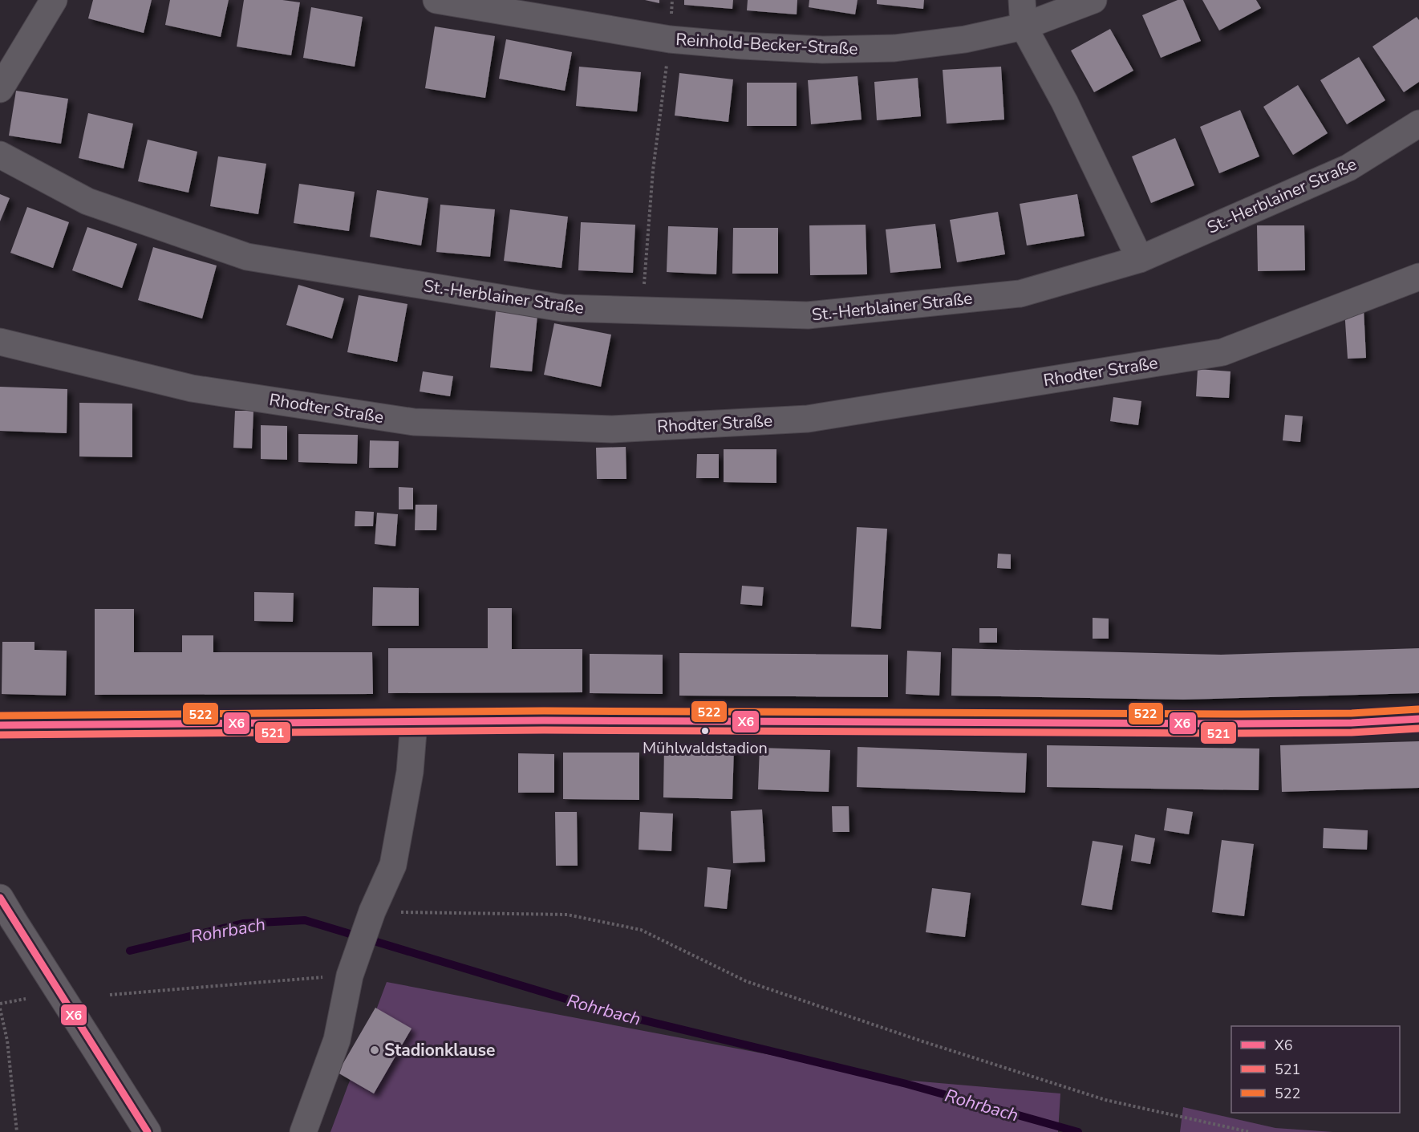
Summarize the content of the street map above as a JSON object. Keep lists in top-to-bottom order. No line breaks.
{"streets":{"street":["Reinhold-Becker-Straße","St.-Herblainer Straße","Rhodter Straße"]},"water":["Rohrbach"],"places":["Mühlwaldstadion","Stadionklause"],"lines":["transit line 522","transit line X6","transit line 521"],"legend":["X6","521","522"]}
